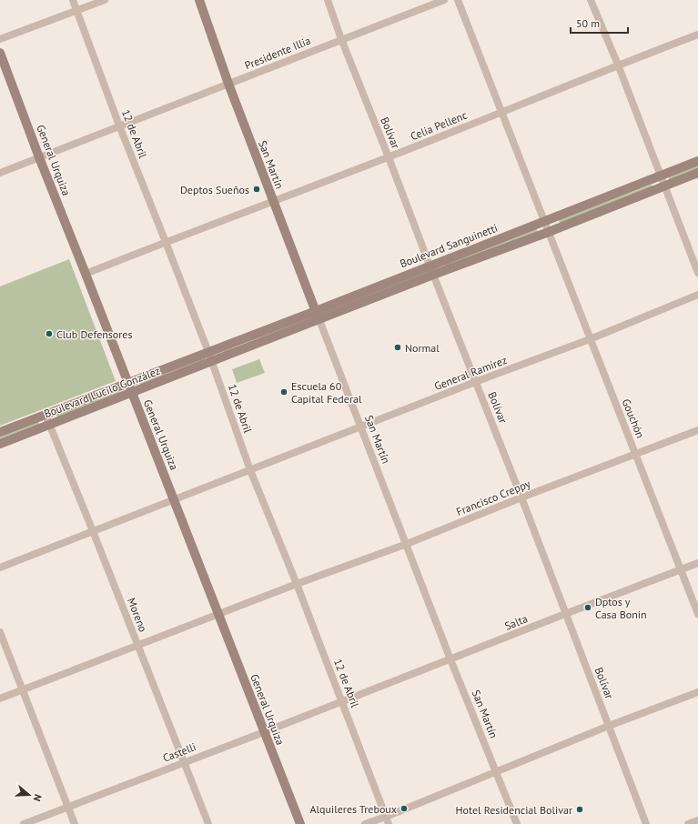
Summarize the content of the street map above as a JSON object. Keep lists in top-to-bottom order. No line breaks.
{"streets":{"main road":["General Urquiza","San Martín","Boulevard Sanguinetti","Boulevard Lucilo González"],"street":["Presidente Illia","Celia Pellenc","Bolívar","12 de Abril","General Ramírez","Gouchón","Francisco Creppy","Moreno","Salta","Castelli"]},"crossings":[["Presidente Illia","Bolívar"],["Presidente Illia","12 de Abril"],["Presidente Illia","General Urquiza"],["Presidente Illia","San Martín"],["Celia Pellenc","Bolívar"],["Celia Pellenc","12 de Abril"],["Celia Pellenc","General Urquiza"],["Celia Pellenc","San Martín"],["Celia Pellenc","Gouchón"],["Bolívar","Boulevard Sanguinetti"],["Bolívar","General Ramírez"],["Bolívar","Francisco Creppy"],["Bolívar","Salta"],["12 de Abril","Boulevard Sanguinetti"],["12 de Abril","General Ramírez"],["12 de Abril","Boulevard Lucilo González"],["12 de Abril","Francisco Creppy"],["12 de Abril","Salta"],["12 de Abril","Castelli"],["General Urquiza","General Ramírez"],["General Urquiza","Boulevard Lucilo González"],["General Urquiza","Francisco Creppy"],["General Urquiza","Castelli"],["San Martín","Boulevard Sanguinetti"],["San Martín","General Ramírez"],["San Martín","Francisco Creppy"],["San Martín","Salta"],["Boulevard Sanguinetti","Boulevard Lucilo González"],["Boulevard Sanguinetti","Gouchón"],["General Ramírez","Gouchón"],["General Ramírez","Moreno"],["Boulevard Lucilo González","Moreno"],["Gouchón","Francisco Creppy"],["Gouchón","Salta"],["Francisco Creppy","Moreno"],["Moreno","Castelli"],["Salta","Castelli"]],"places":["Deptos Sueños","Club Defensores","Normal","Escuela 60 Capital Federal","Dptos y Casa Bonin","Alquileres Treboux","Hotel Residencial Bolivar"],"scale_bar":"50 m","north":"right"}
